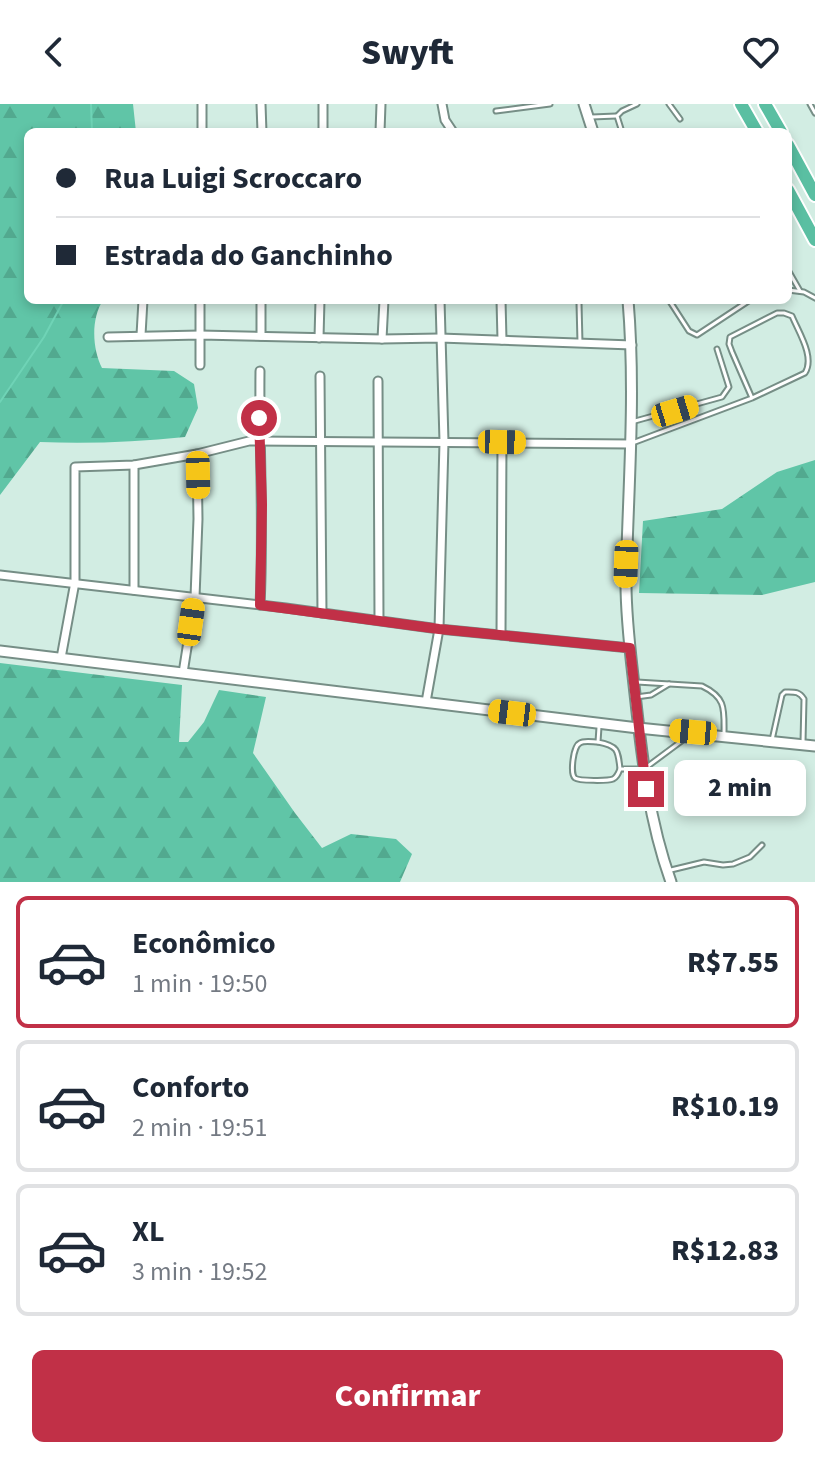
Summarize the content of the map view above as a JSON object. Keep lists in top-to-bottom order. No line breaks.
{"page":{"header":"Swyft","banner":["Rua Luigi Scroccaro","Estrada do Ganchinho"],"bubble":"2 min","list":[{"name":"Econômico","note":"1 min · 19:50","value":"R$7.55"},{"name":"Conforto","note":"2 min · 19:51","value":"R$10.19"},{"name":"XL","note":"3 min · 19:52","value":"R$12.83"}],"buttons":"Confirmar"}}
